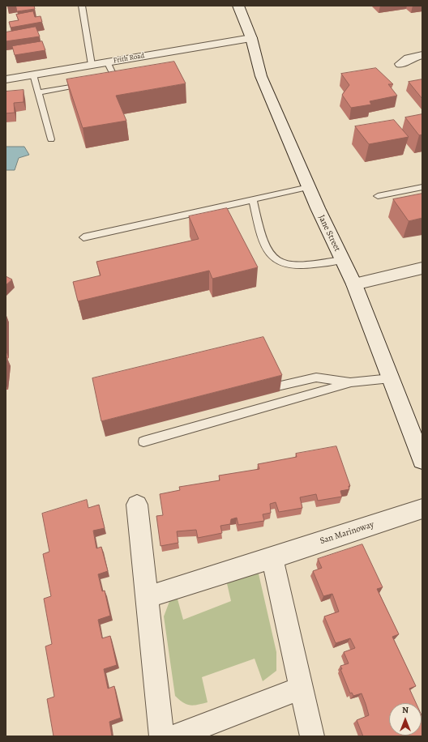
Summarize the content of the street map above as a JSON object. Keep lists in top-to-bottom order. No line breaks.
{"streets":{"street":["Frith Road","Jane Street","San Marinoway"]},"crossings":[["Frith Road","Jane Street"]],"north":"top"}
